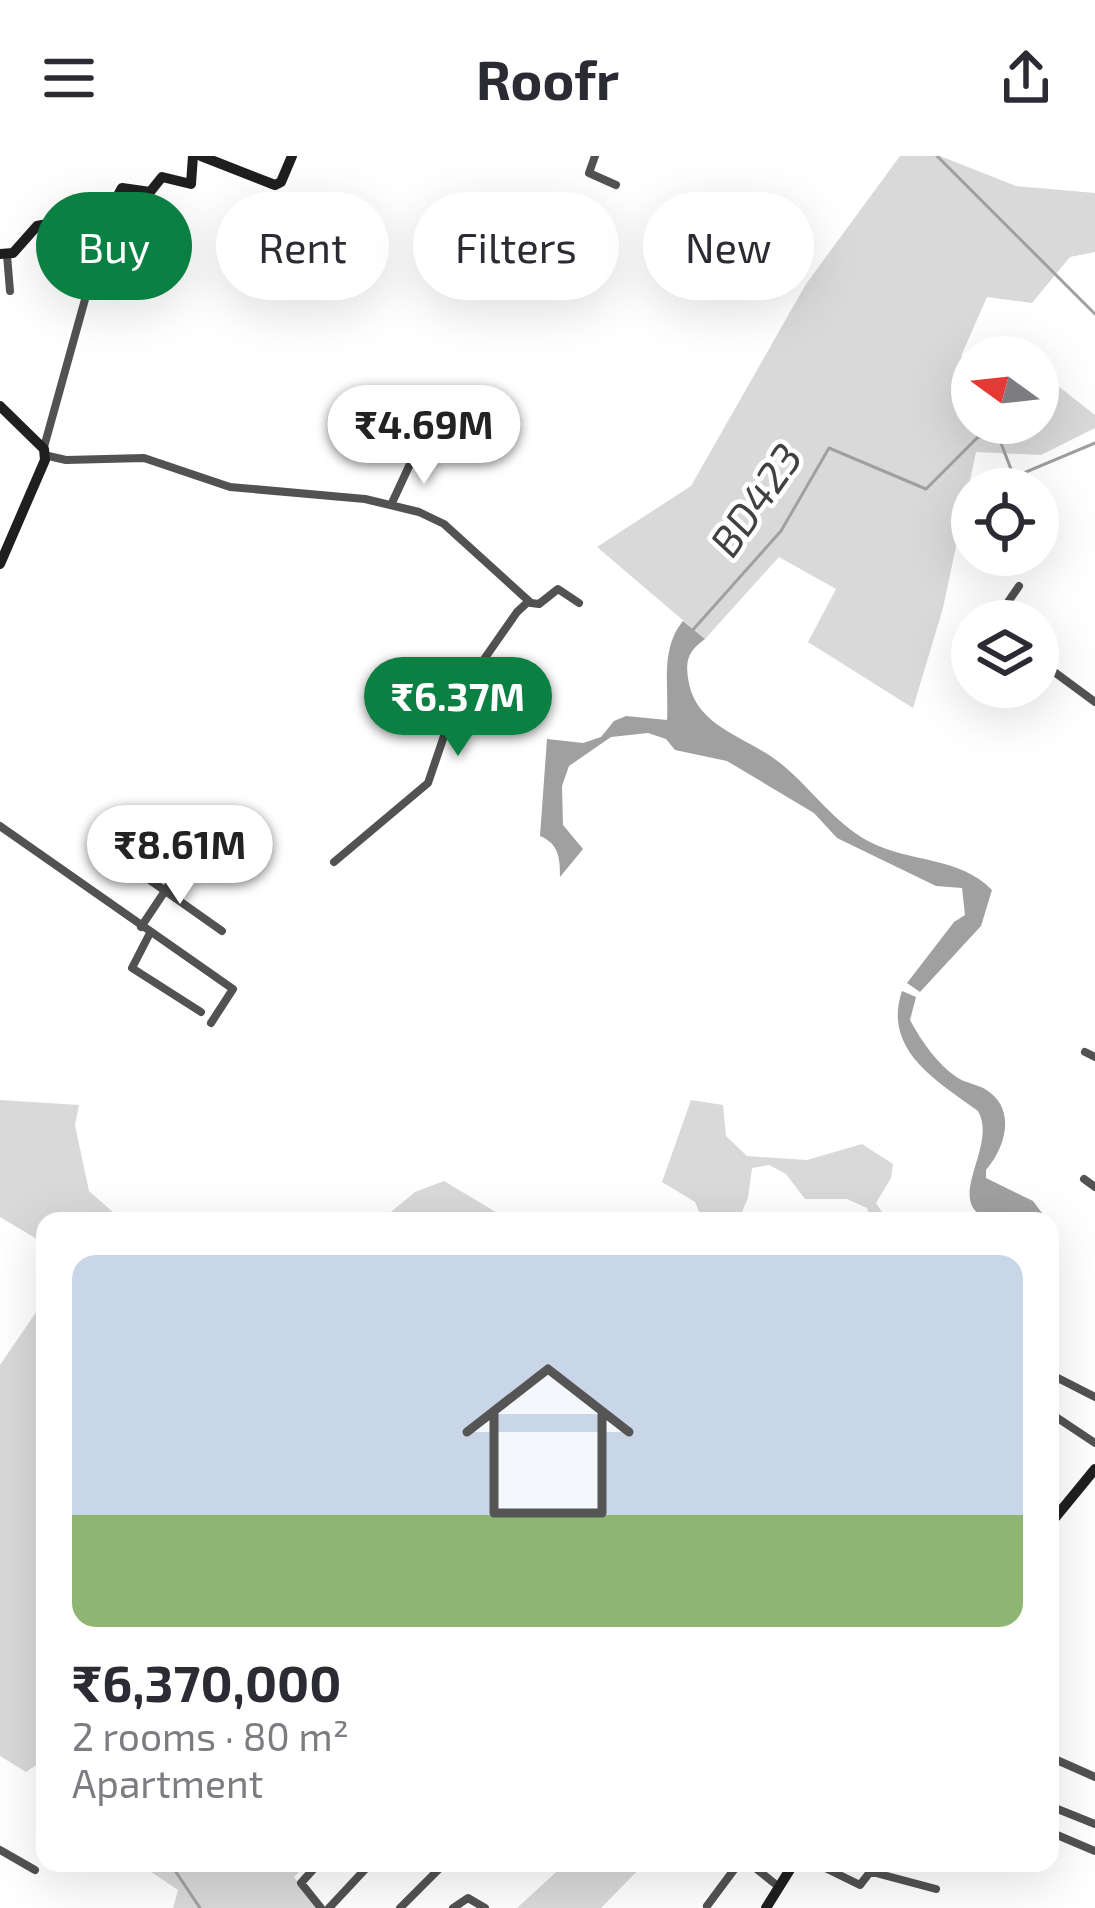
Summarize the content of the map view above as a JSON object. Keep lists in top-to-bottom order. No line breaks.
{"water":["BD423"],"north":"left","page":{"header":"Roofr","chip":["Buy","Rent","Filters","New"],"price":["₹4.69M","₹6.37M","₹8.61M"],"list":[{"name":"₹6,370,000","note":"2 rooms · 80 m² · Apartment"}]}}
